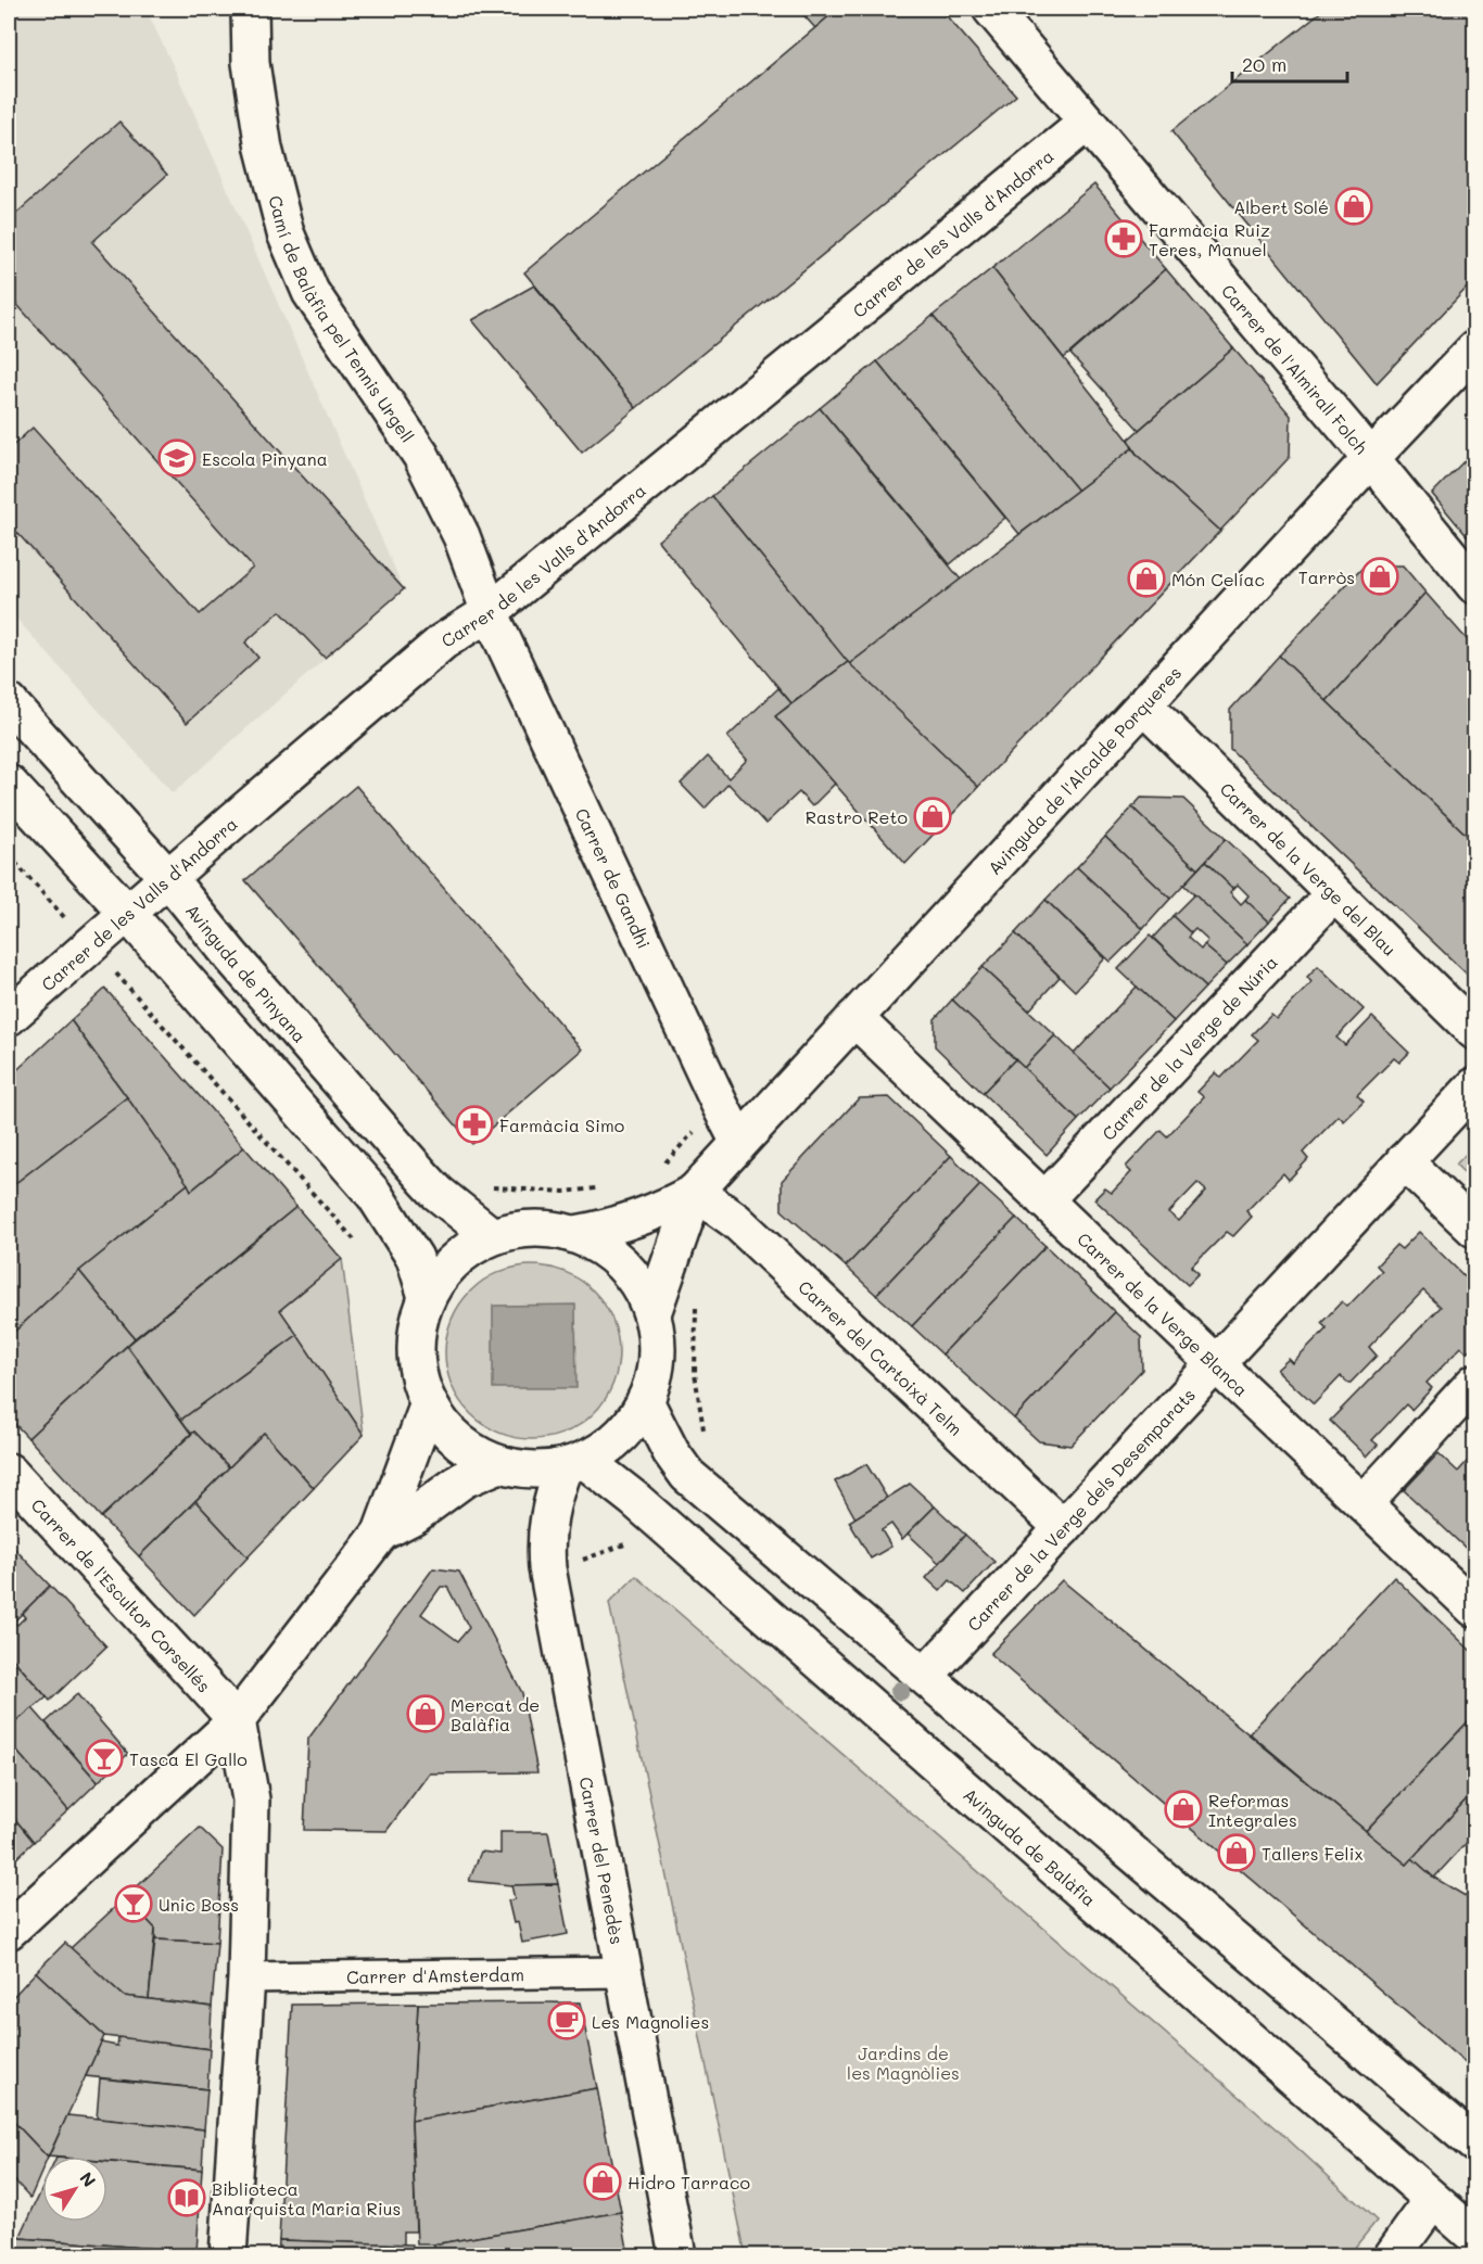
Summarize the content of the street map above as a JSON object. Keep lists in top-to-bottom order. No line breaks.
{"streets":{"street":["Carrer de les Valls d'Andorra","Camí de Balàfia pel Tennis Urgell","Carrer de l'Almirall Folch","Avinguda de l'Alcalde Porqueres","Carrer de la Verge del Blau","Carrer de Gandhi","Avinguda de Pinyana","Carrer de la Verge de Núria","Carrer de la Verge Blanca","Carrer del Cartoixà Telm","Carrer de la Verge dels Desemparats","Carrer de l'Escultor Corsellés","Avinguda de Balàfia","Carrer del Penedès","Carrer d'Amsterdam"]},"crossings":[["Carrer de les Valls d'Andorra","Camí de Balàfia pel Tennis Urgell"],["Carrer de les Valls d'Andorra","Carrer de l'Almirall Folch"],["Carrer de les Valls d'Andorra","Carrer de Gandhi"],["Carrer de les Valls d'Andorra","Avinguda de Pinyana"],["Camí de Balàfia pel Tennis Urgell","Carrer de Gandhi"],["Carrer de l'Almirall Folch","Avinguda de l'Alcalde Porqueres"],["Avinguda de l'Alcalde Porqueres","Carrer de la Verge del Blau"],["Avinguda de l'Alcalde Porqueres","Carrer de Gandhi"],["Avinguda de l'Alcalde Porqueres","Carrer de la Verge Blanca"],["Avinguda de l'Alcalde Porqueres","Carrer del Cartoixà Telm"],["Carrer de la Verge del Blau","Carrer de la Verge de Núria"],["Carrer de la Verge de Núria","Carrer de la Verge Blanca"],["Carrer de la Verge Blanca","Carrer de la Verge dels Desemparats"],["Carrer del Cartoixà Telm","Carrer de la Verge dels Desemparats"],["Avinguda de Balàfia","Carrer del Penedès"],["Carrer del Penedès","Carrer d'Amsterdam"]],"parks":["Jardins de les Magnòlies"],"places":{"shop":["Albert Solé","Tarròs","Món Celíac","Rastro Reto","Mercat de Balàfia","Reformas Integrales","Tallers Felix","Hidro Tarraco"],"pharmacy":["Farmàcia Ruiz Teres, Manuel","Farmàcia Simo"],"school or university":["Escola Pinyana"],"bar":["Tasca El Gallo","Unic Boss"],"cafe":["Les Magnolies"],"library":["Biblioteca Anarquista Maria Rius"]},"scale_bar":"20 m","north":"top right"}
